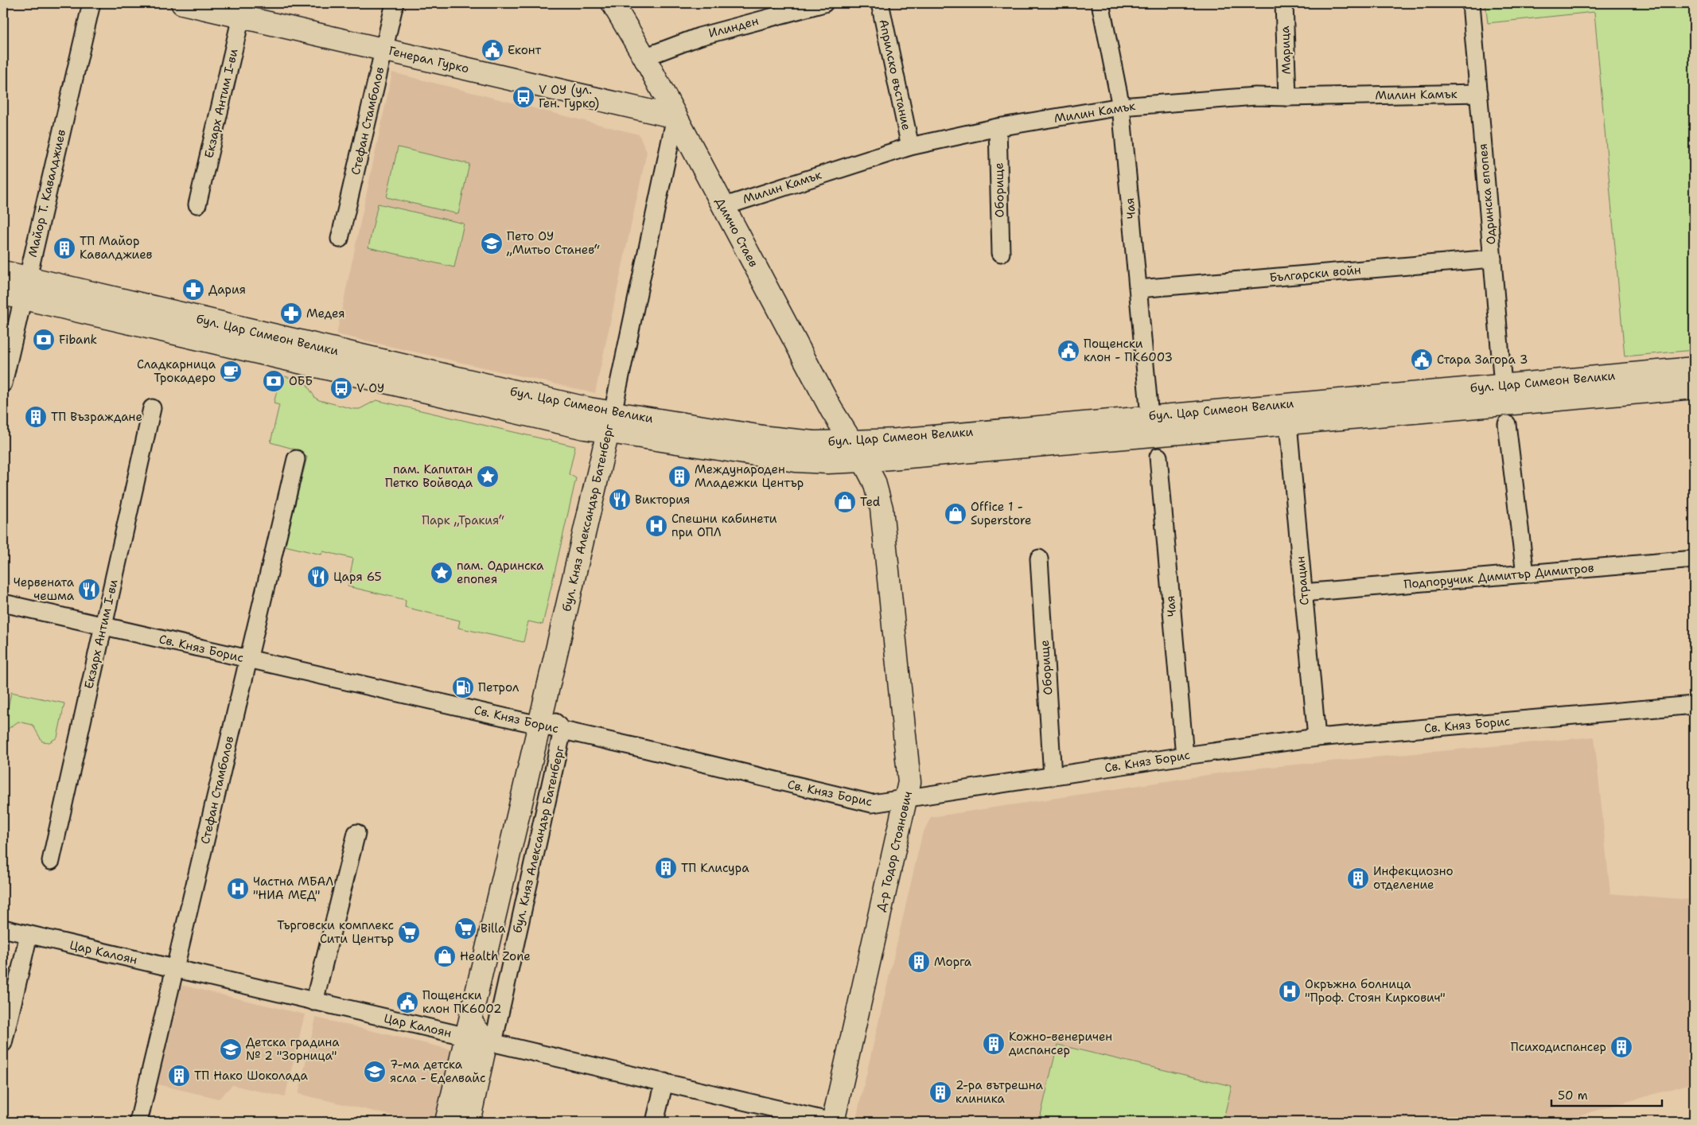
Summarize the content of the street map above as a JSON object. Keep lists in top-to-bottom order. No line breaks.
{"streets":{"main road":["Генерал Гурко","Димчо Стаев","бул. Цар Симеон Велики","бул. Княз Александър Батенберг","Д-р Тодор Стоянович"],"street":["Илинден","Марица","Априлско въстание","Милин Камък","Екзарх Антим I-ви","Стефан Стамболов","Оборище","Майор Т. Кавалджиев","Одринска епопея","Чая","Български войн","Подпоручик Димитър Димитров","Страцин","Св. Княз Борис","Цар Калоян"]},"crossings":[["Илинден","Димчо Стаев"],["Марица","Милин Камък"],["Генерал Гурко","Екзарх Антим I-ви"],["Генерал Гурко","Стефан Стамболов"],["Генерал Гурко","Димчо Стаев"],["Генерал Гурко","бул. Княз Александър Батенберг"],["Априлско въстание","Милин Камък"],["Милин Камък","Оборище"],["Милин Камък","Одринска епопея"],["Милин Камък","Чая"],["Милин Камък","Димчо Стаев"],["Екзарх Антим I-ви","Св. Княз Борис"],["Стефан Стамболов","Св. Княз Борис"],["Стефан Стамболов","Цар Калоян"],["Оборище","Св. Княз Борис"],["Майор Т. Кавалджиев","бул. Цар Симеон Велики"],["Одринска епопея","Български войн"],["Одринска епопея","бул. Цар Симеон Велики"],["Чая","Български войн"],["Чая","бул. Цар Симеон Велики"],["Чая","Св. Княз Борис"],["Димчо Стаев","бул. Цар Симеон Велики"],["Димчо Стаев","бул. Княз Александър Батенберг"],["Димчо Стаев","Д-р Тодор Стоянович"],["бул. Цар Симеон Велики","бул. Княз Александър Батенберг"],["бул. Цар Симеон Велики","Страцин"],["бул. Цар Симеон Велики","Д-р Тодор Стоянович"],["бул. Княз Александър Батенберг","Св. Княз Борис"],["бул. Княз Александър Батенберг","Цар Калоян"],["Подпоручик Димитър Димитров","Страцин"],["Страцин","Св. Княз Борис"],["Св. Княз Борис","Д-р Тодор Стоянович"],["Д-р Тодор Стоянович","Цар Калоян"]],"parks":["Парк „Тракия“"],"places":{"public building":["Еконт","Пощенски клон - ПК6003","Стара Загора 3","Пощенски клон ПК6002"],"bus stop":["V ОУ (ул. Ген. Гурко)","V ОУ"],"school or university":["Пето ОУ „Митьо Станев“","Детска градина № 2 \"Зорница\"","7-ма детска ясла - Еделвайс"],"building":["ТП Майор Кавалджиев","ТП Възраждане","Международен Младежки Център","ТП Клисура","Инфекциозно отделение","Морга","Кожно-венеричен диспансер","Психодиспансер","ТП Нако Шоколада","2-ра вътрешна клиника"],"pharmacy":["Дария","Медея"],"bank":["Fibank","ОББ"],"cafe":["Сладкарница Трокадеро"],"place":["пам. Капитан Петко Войвода","пам. Одринска епопея"],"restaurant":["Виктория","Царя 65","Червената чешма"],"shop":["Ted","Office 1 - Superstore","Health Zone"],"hospital":["Спешни кабинети при ОПЛ","Частна МБАЛ \"НИА МЕД\"","Окръжна болница \"Проф. Стоян Киркович\""],"fuel station":["Петрол"],"supermarket":["Billa","Търговски комплекс Сити Център"]},"scale_bar":"50 m"}
